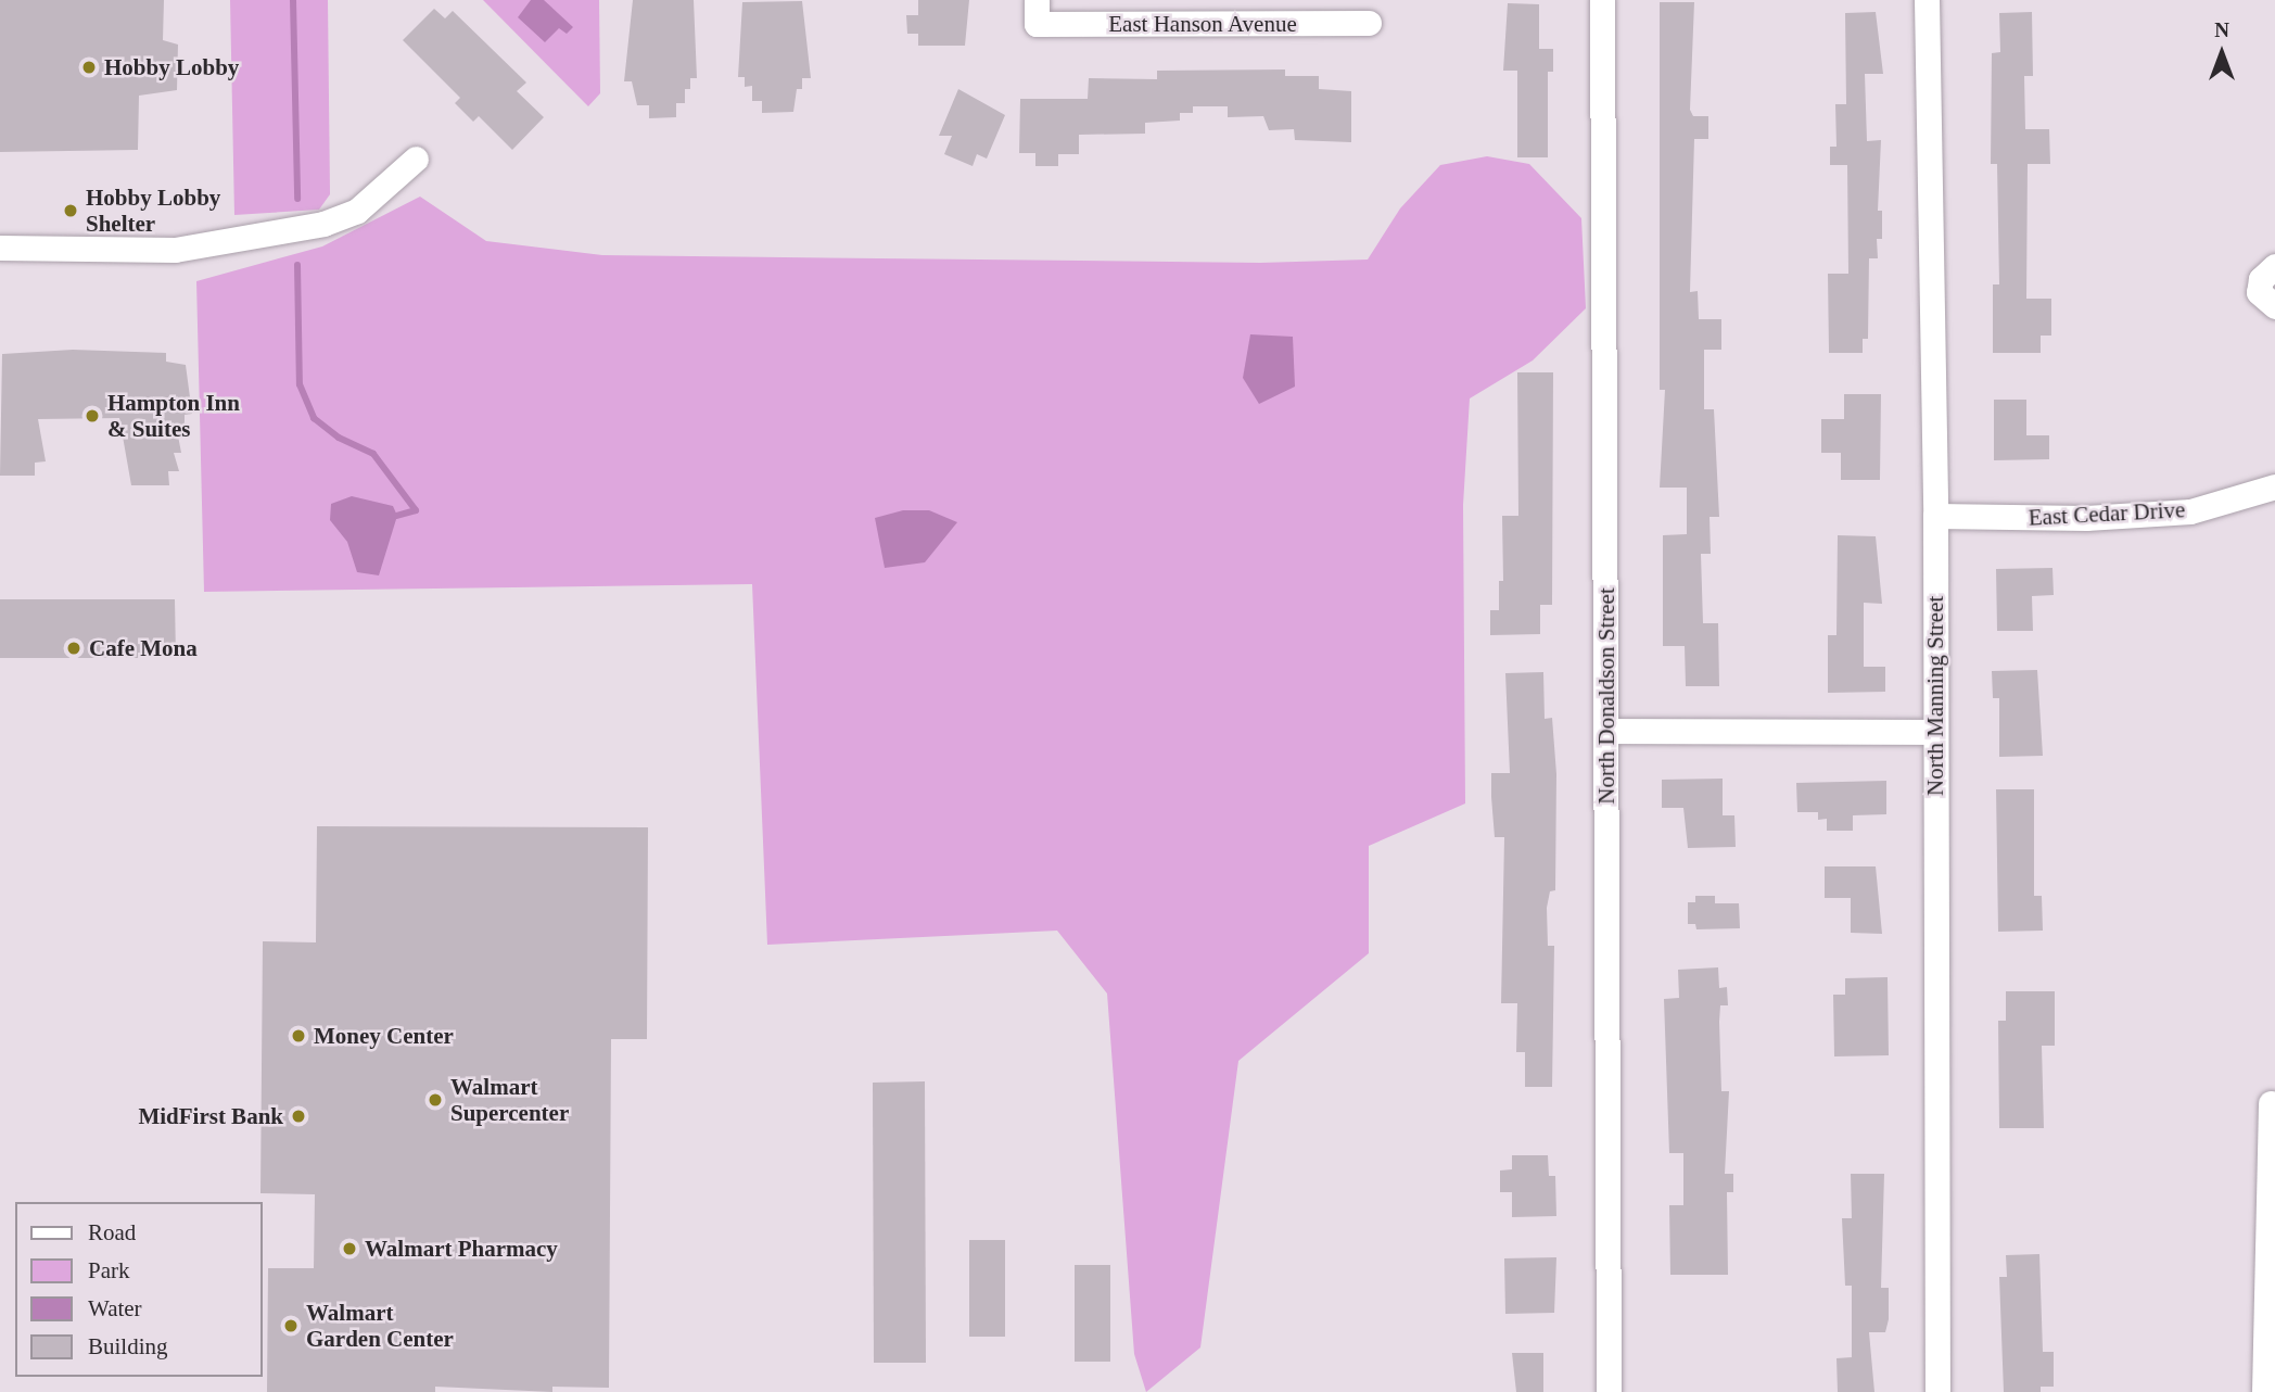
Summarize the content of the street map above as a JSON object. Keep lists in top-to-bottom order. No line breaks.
{"streets":{"street":["East Hanson Avenue","East Cedar Drive","North Donaldson Street","North Manning Street"]},"crossings":[["East Cedar Drive","North Manning Street"]],"places":["Hobby Lobby","Hobby Lobby Shelter","Hampton Inn & Suites","Cafe Mona","Money Center","Walmart Supercenter","MidFirst Bank","Walmart Pharmacy","Walmart Garden Center"],"legend":["Road","Park","Water","Building"],"north":"top"}
